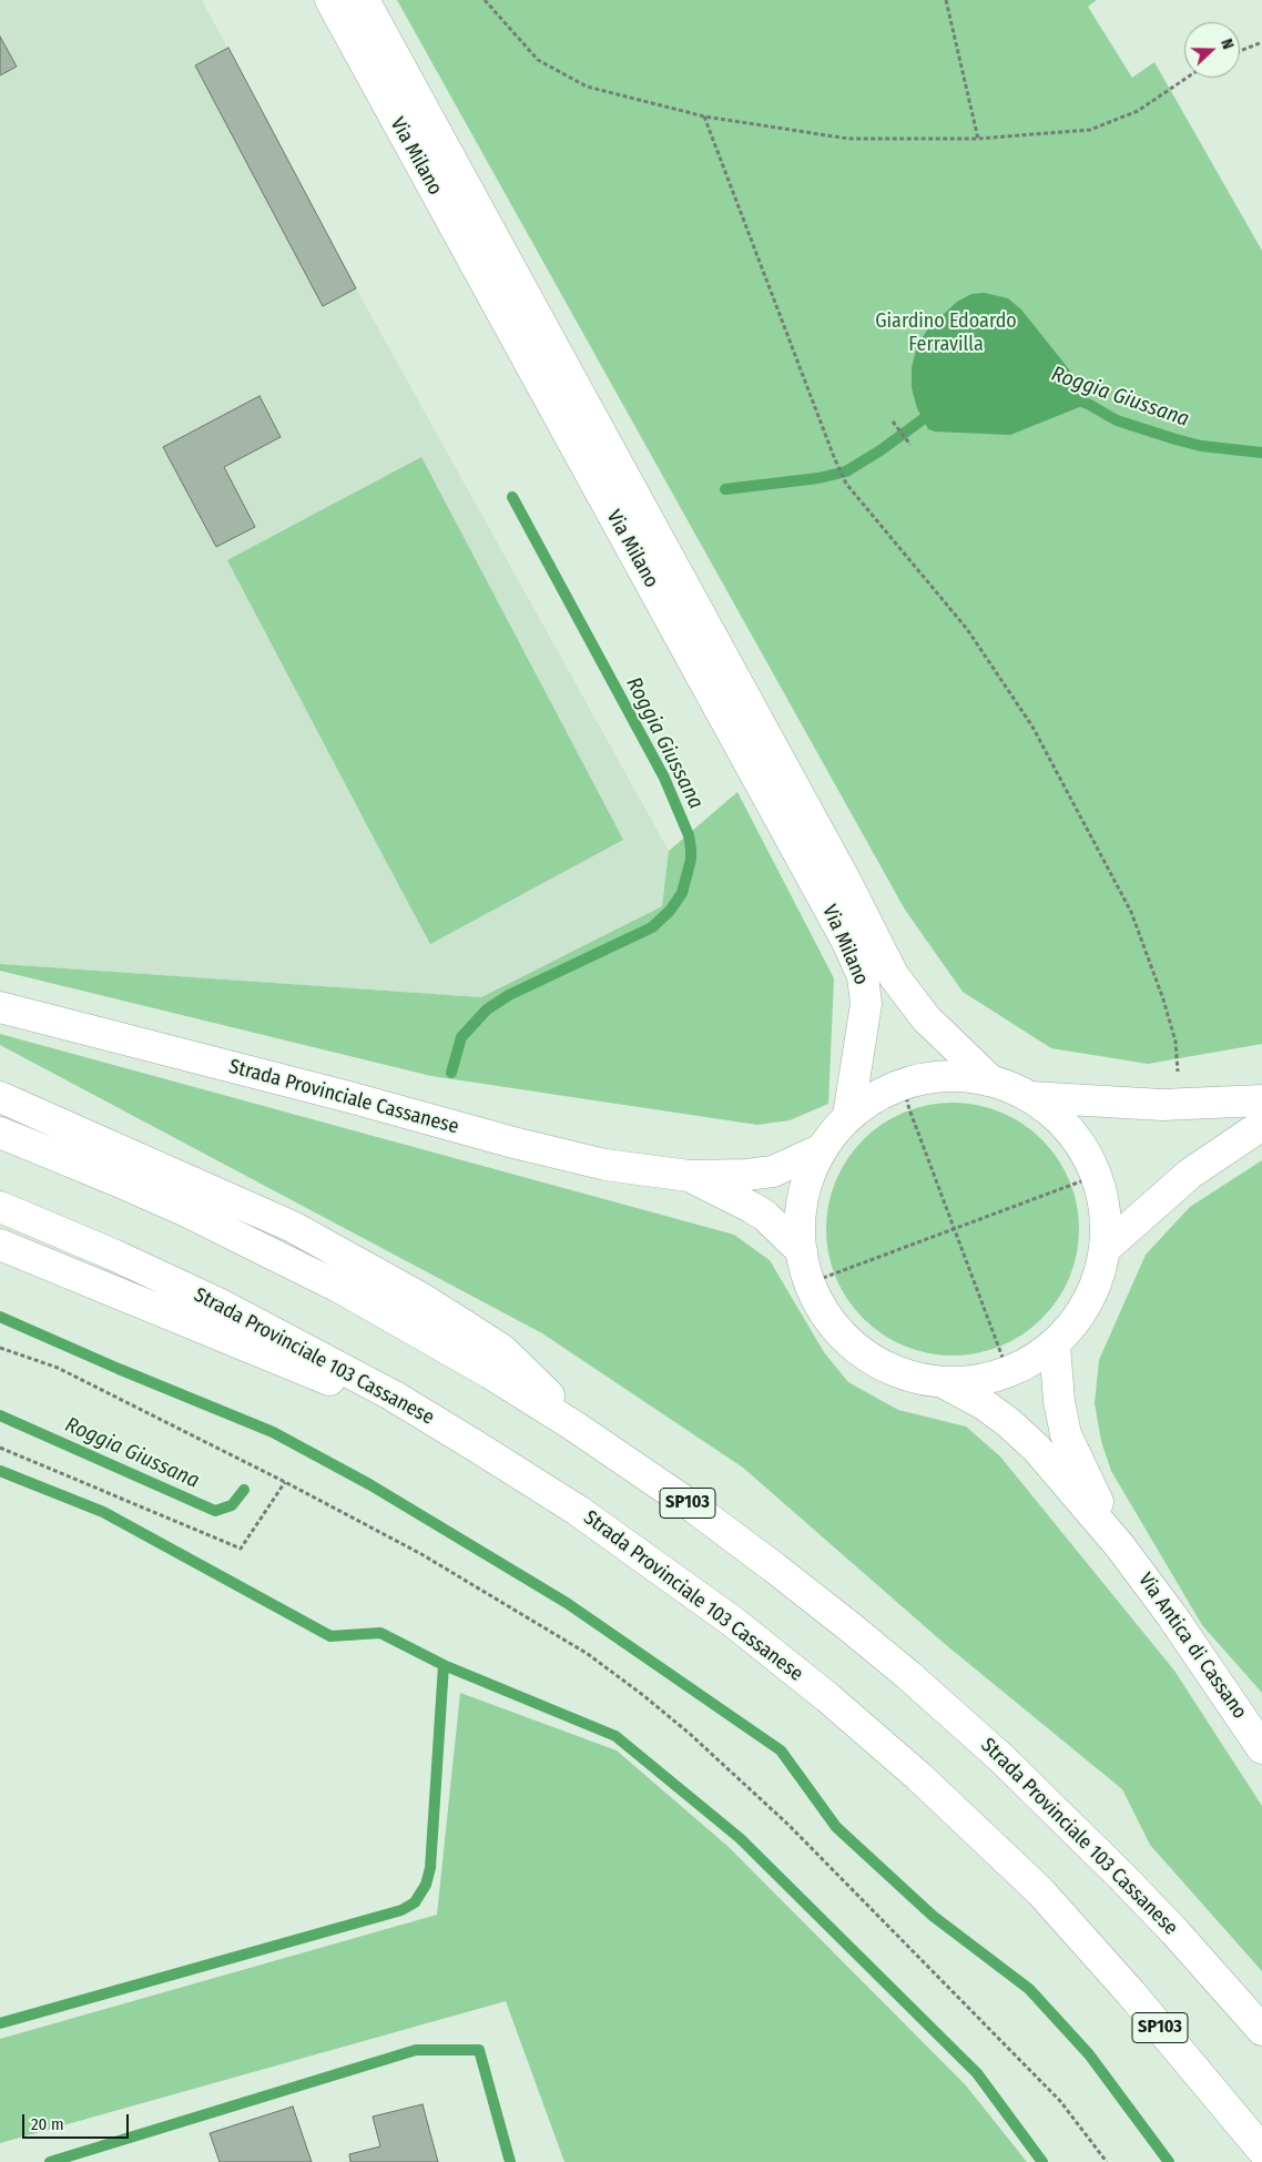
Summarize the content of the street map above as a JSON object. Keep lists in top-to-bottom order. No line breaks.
{"streets":{"main road":["Via Milano","Strada Provinciale Cassanese","Strada Provinciale 103 Cassanese","SP103","Via Antica di Cassano"]},"crossings":[["Via Milano","Strada Provinciale Cassanese"],["Strada Provinciale Cassanese","Via Antica di Cassano"]],"water":["Roggia Giussana"],"parks":["Giardino Edoardo Ferravilla"],"scale_bar":"20 m","north":"right"}
